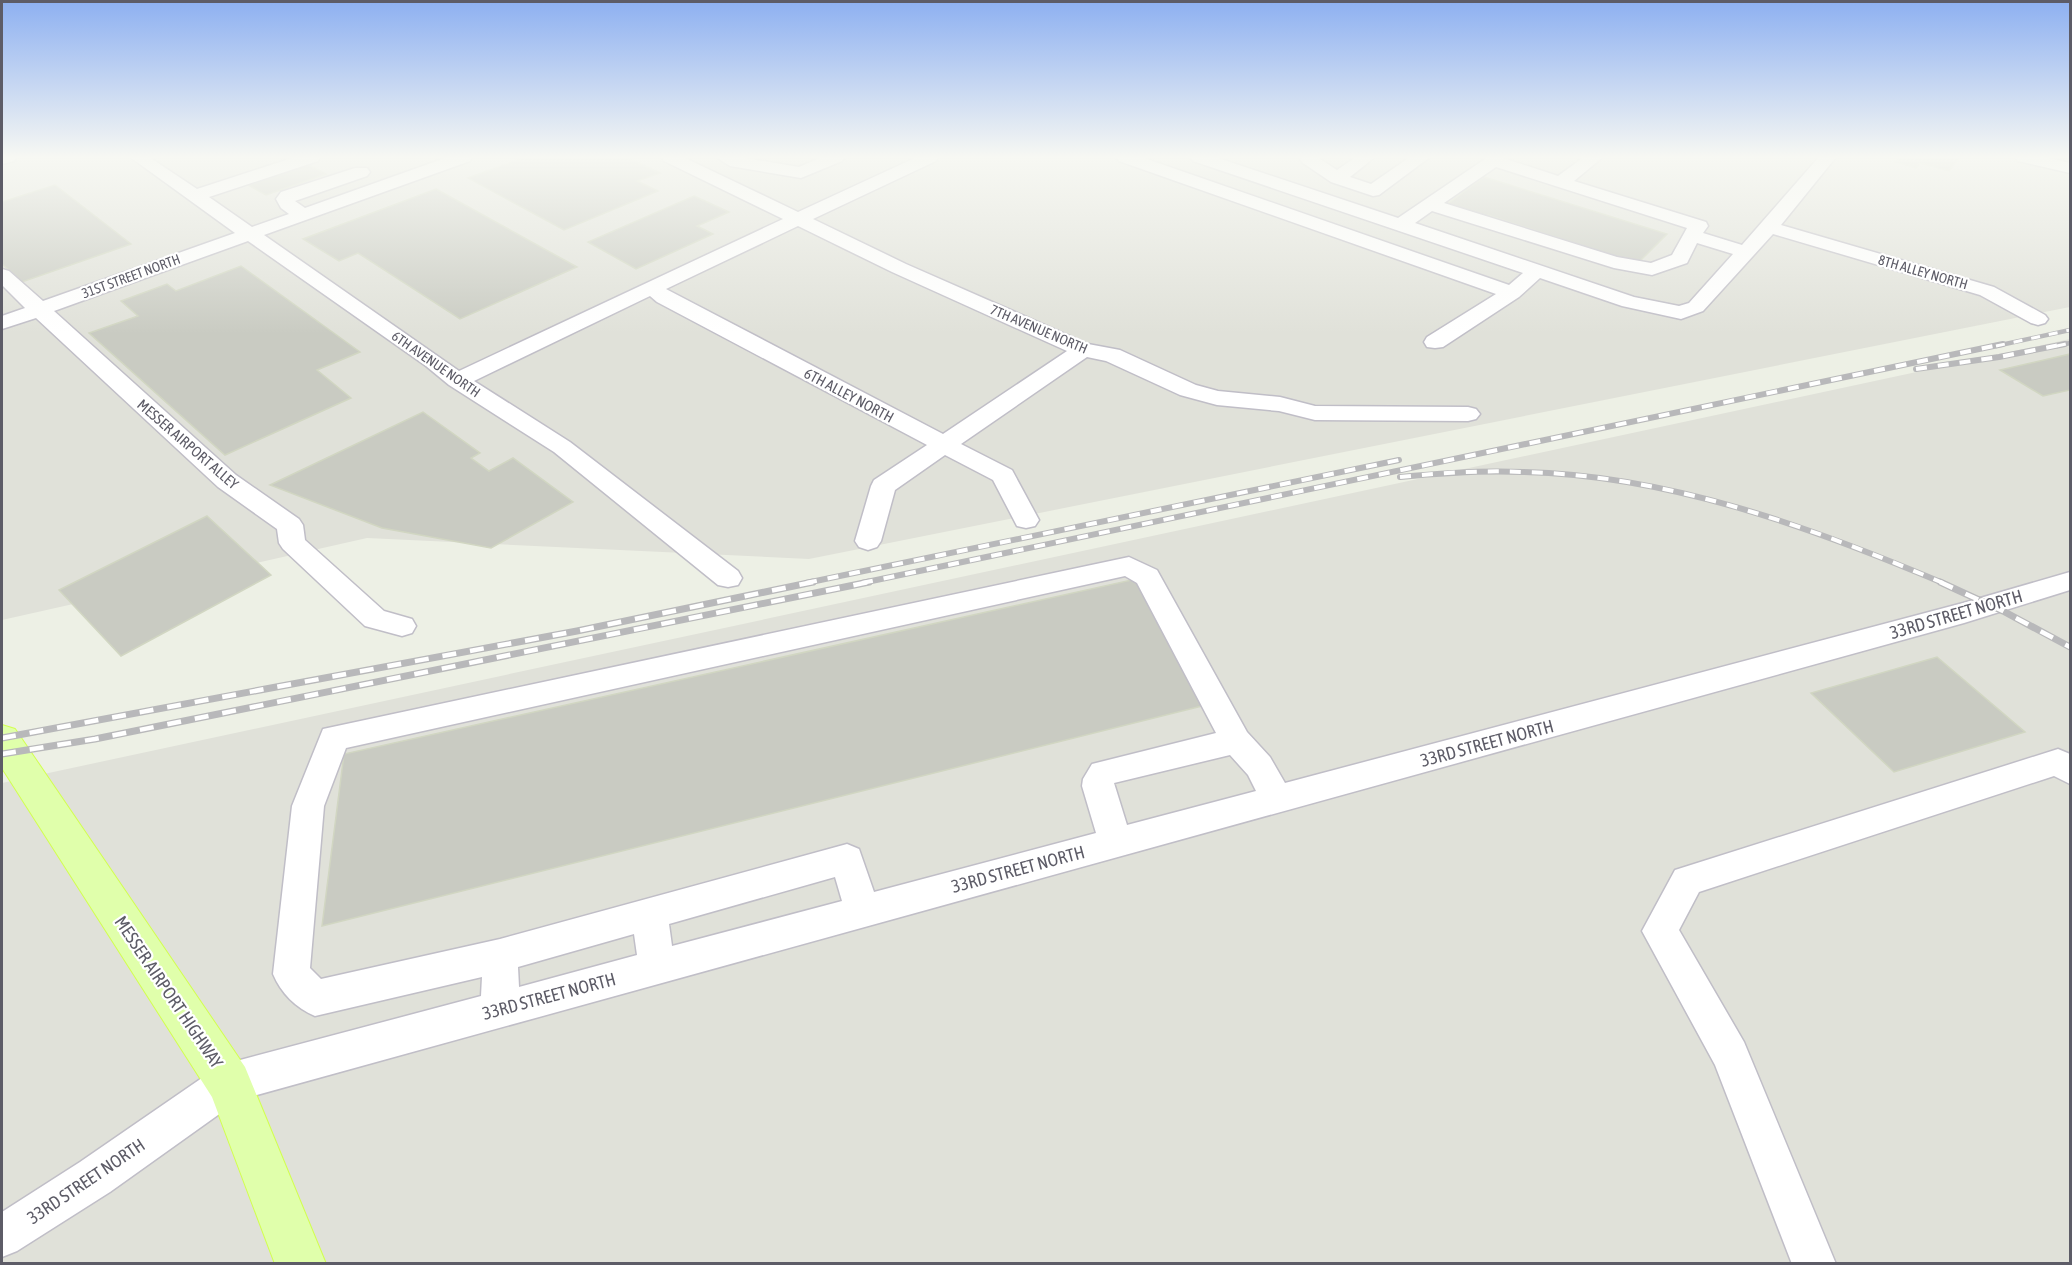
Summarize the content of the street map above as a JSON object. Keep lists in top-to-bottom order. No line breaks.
{"streets":{"main road":["MESSER AIRPORT HIGHWAY"],"street":["8TH ALLEY NORTH","31ST STREET NORTH","7TH AVENUE NORTH","6TH AVENUE NORTH","6TH ALLEY NORTH","MESSER AIRPORT ALLEY","33RD STREET NORTH"]},"crossings":[["31ST STREET NORTH","6TH AVENUE NORTH"],["31ST STREET NORTH","MESSER AIRPORT ALLEY"],["33RD STREET NORTH","MESSER AIRPORT HIGHWAY"]]}
